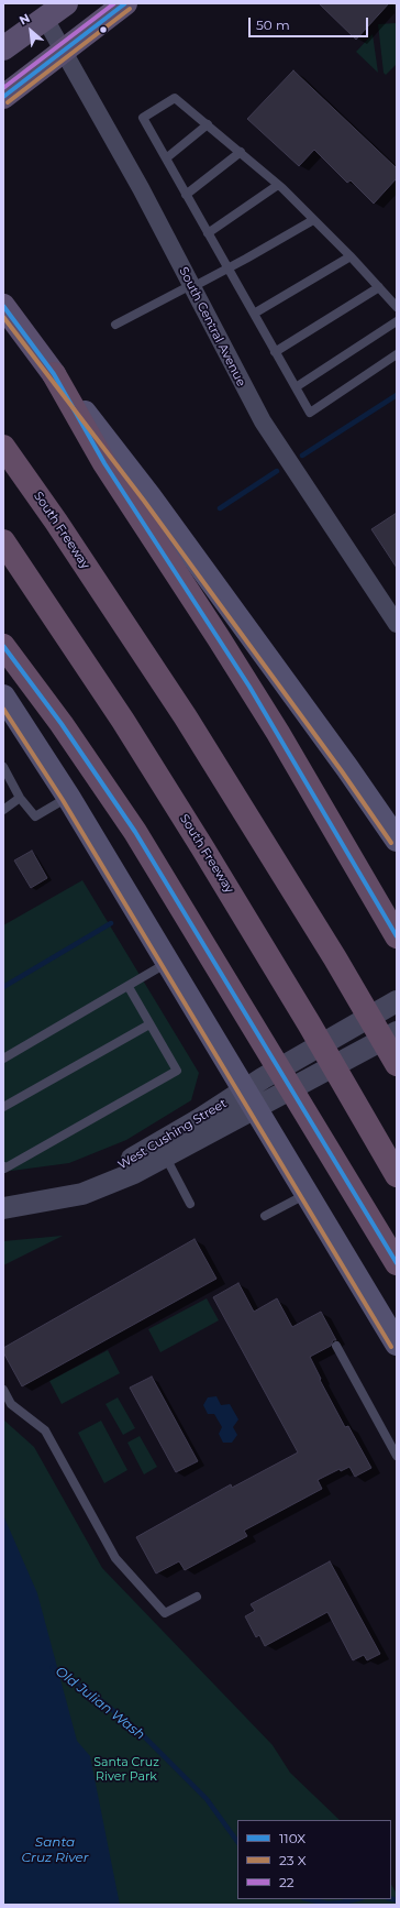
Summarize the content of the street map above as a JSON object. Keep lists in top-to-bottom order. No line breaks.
{"streets":{"highway":["South Freeway"],"street":["South Central Avenue","West Cushing Street"]},"water":["Old Julian Wash","Santa Cruz River"],"parks":["Santa Cruz River Park"],"lines":["transit line 110X","transit line 22"],"legend":["110X","23 X","22"],"scale_bar":"50 m","north":"top left"}
